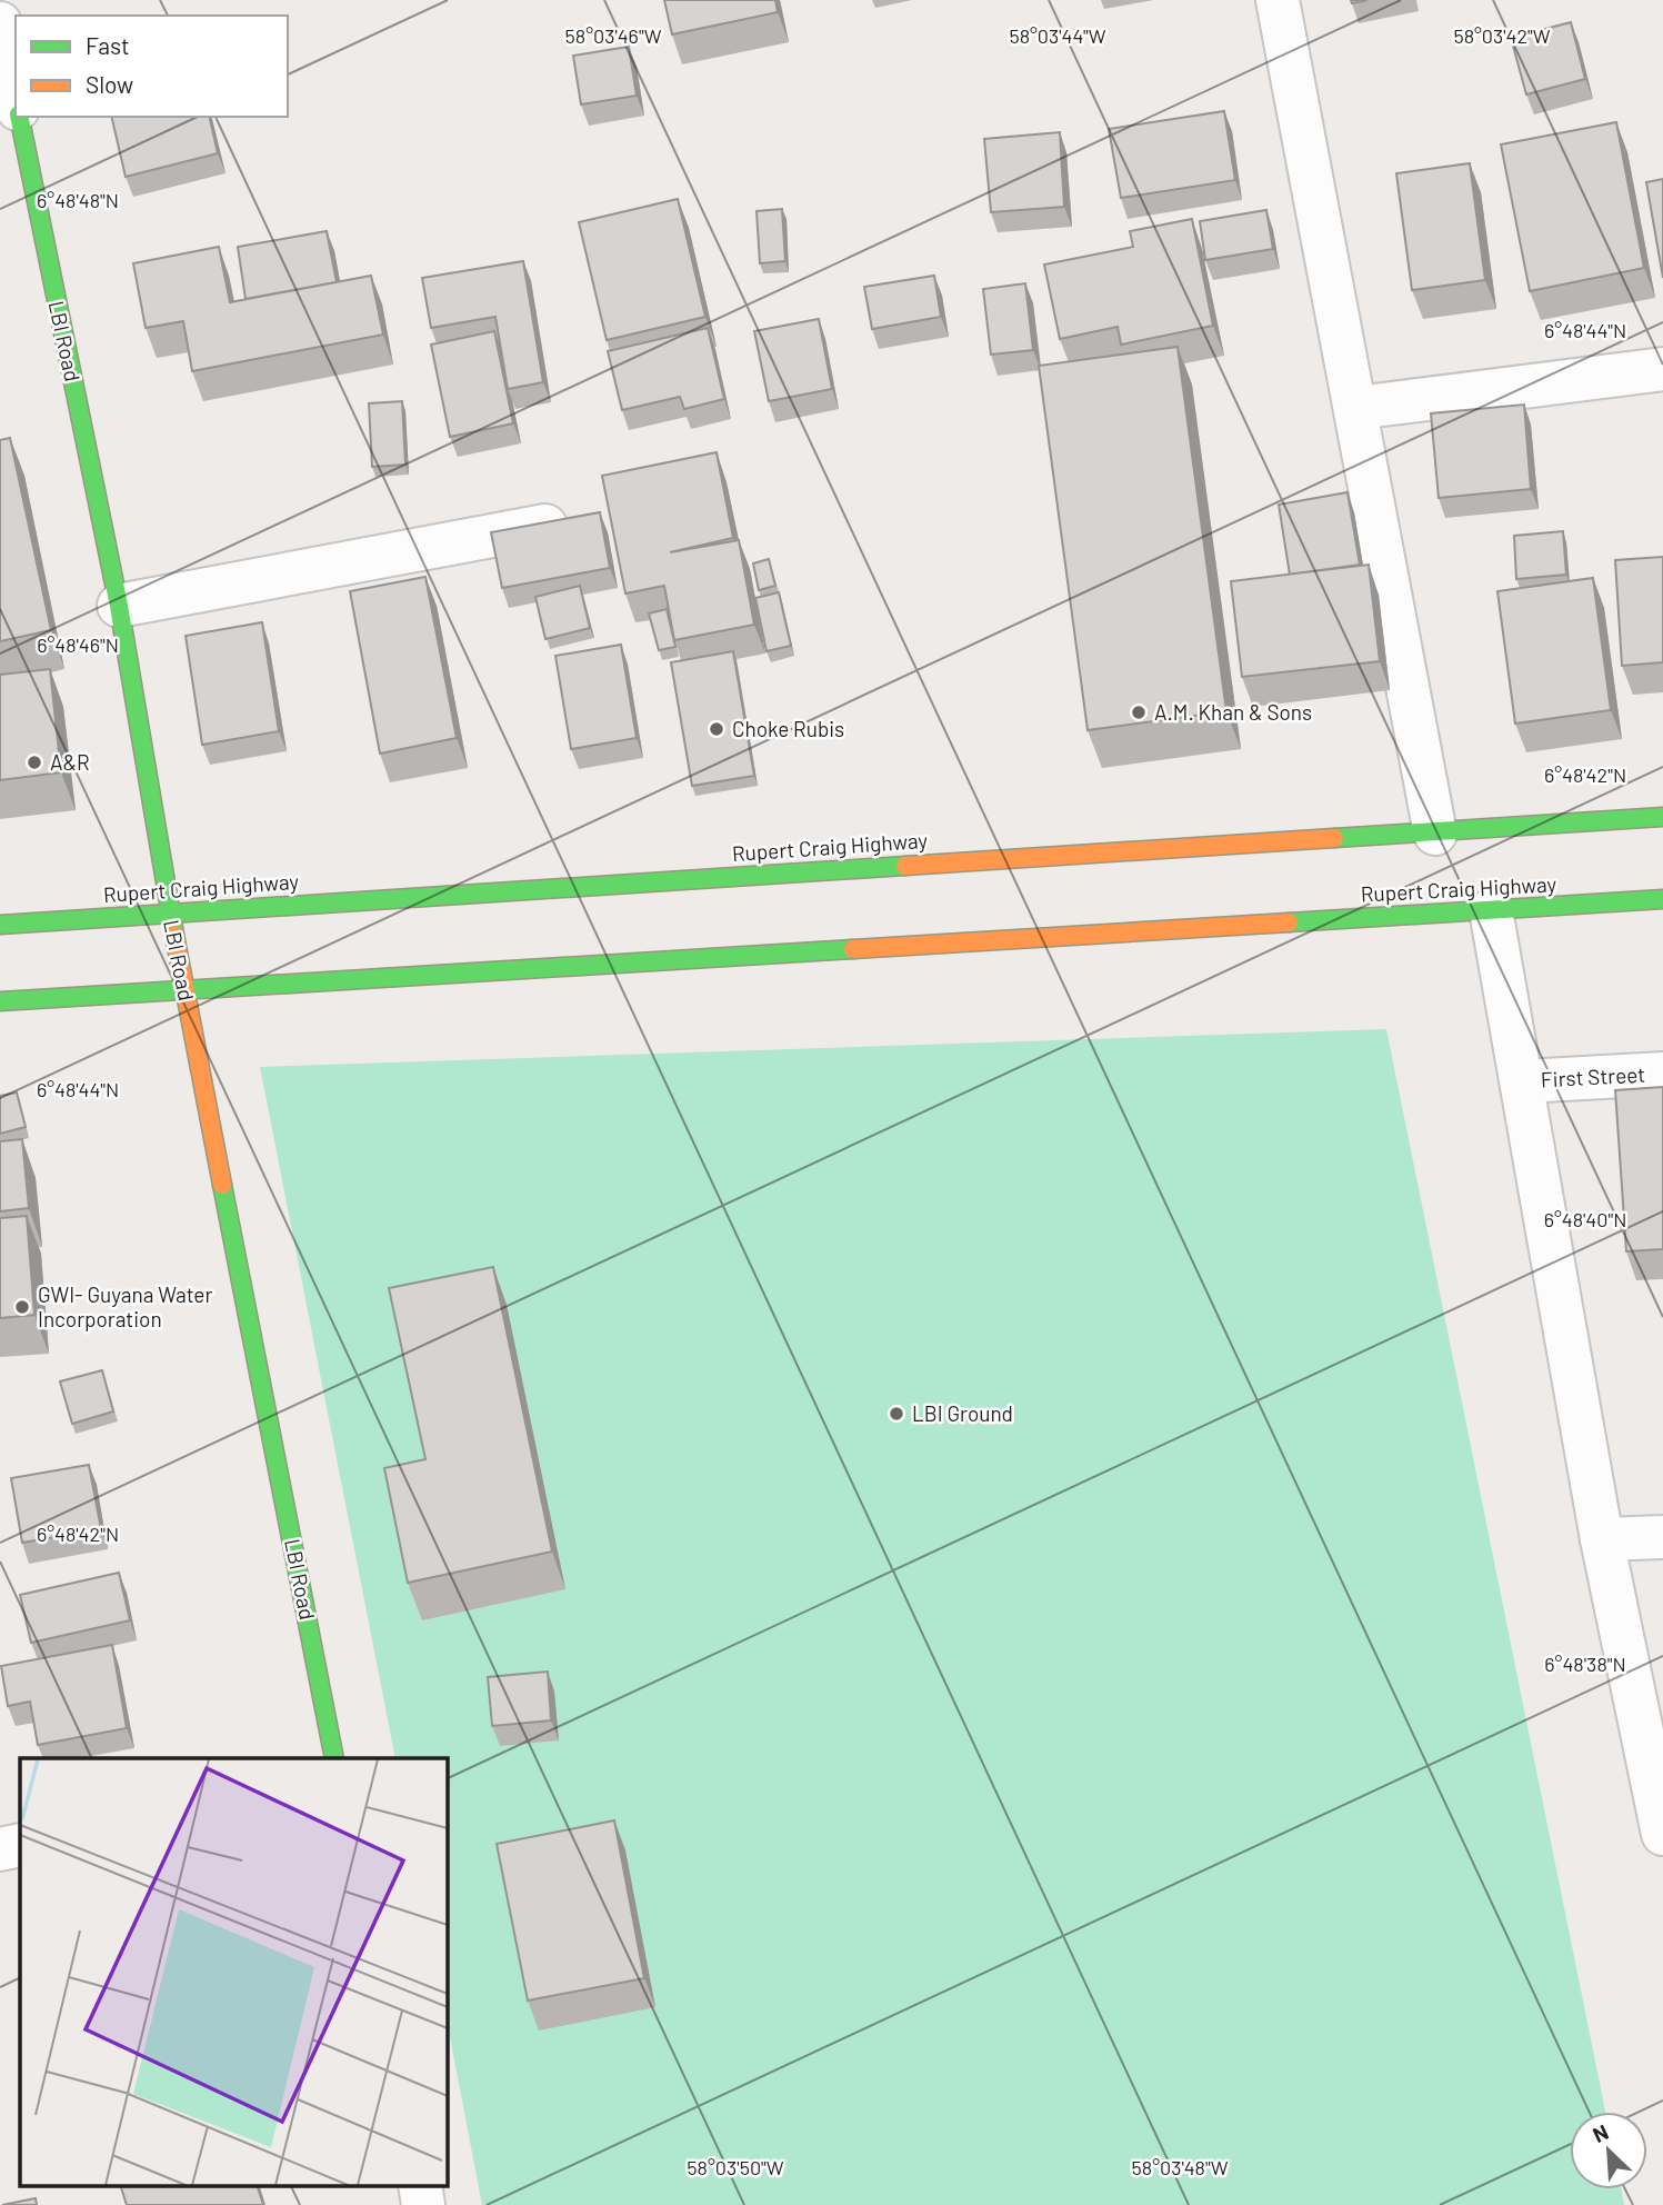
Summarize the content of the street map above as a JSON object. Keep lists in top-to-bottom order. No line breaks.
{"streets":{"main road":["LBI Road","Rupert Craig Highway"],"street":["First Street"]},"crossings":[["LBI Road","Rupert Craig Highway"]],"places":["A.M. Khan & Sons","Choke Rubis","A&R","GWI- Guyana Water Incorporation","LBI Ground"],"legend":["Fast","Slow"],"north":"top left","coordinates":["58°03'46\"W","58°03'44\"W","58°03'42\"W","6°48'48\"N","6°48'44\"N","6°48'46\"N","6°48'42\"N","6°48'40\"N","6°48'38\"N","58°03'50\"W","58°03'48\"W"]}
